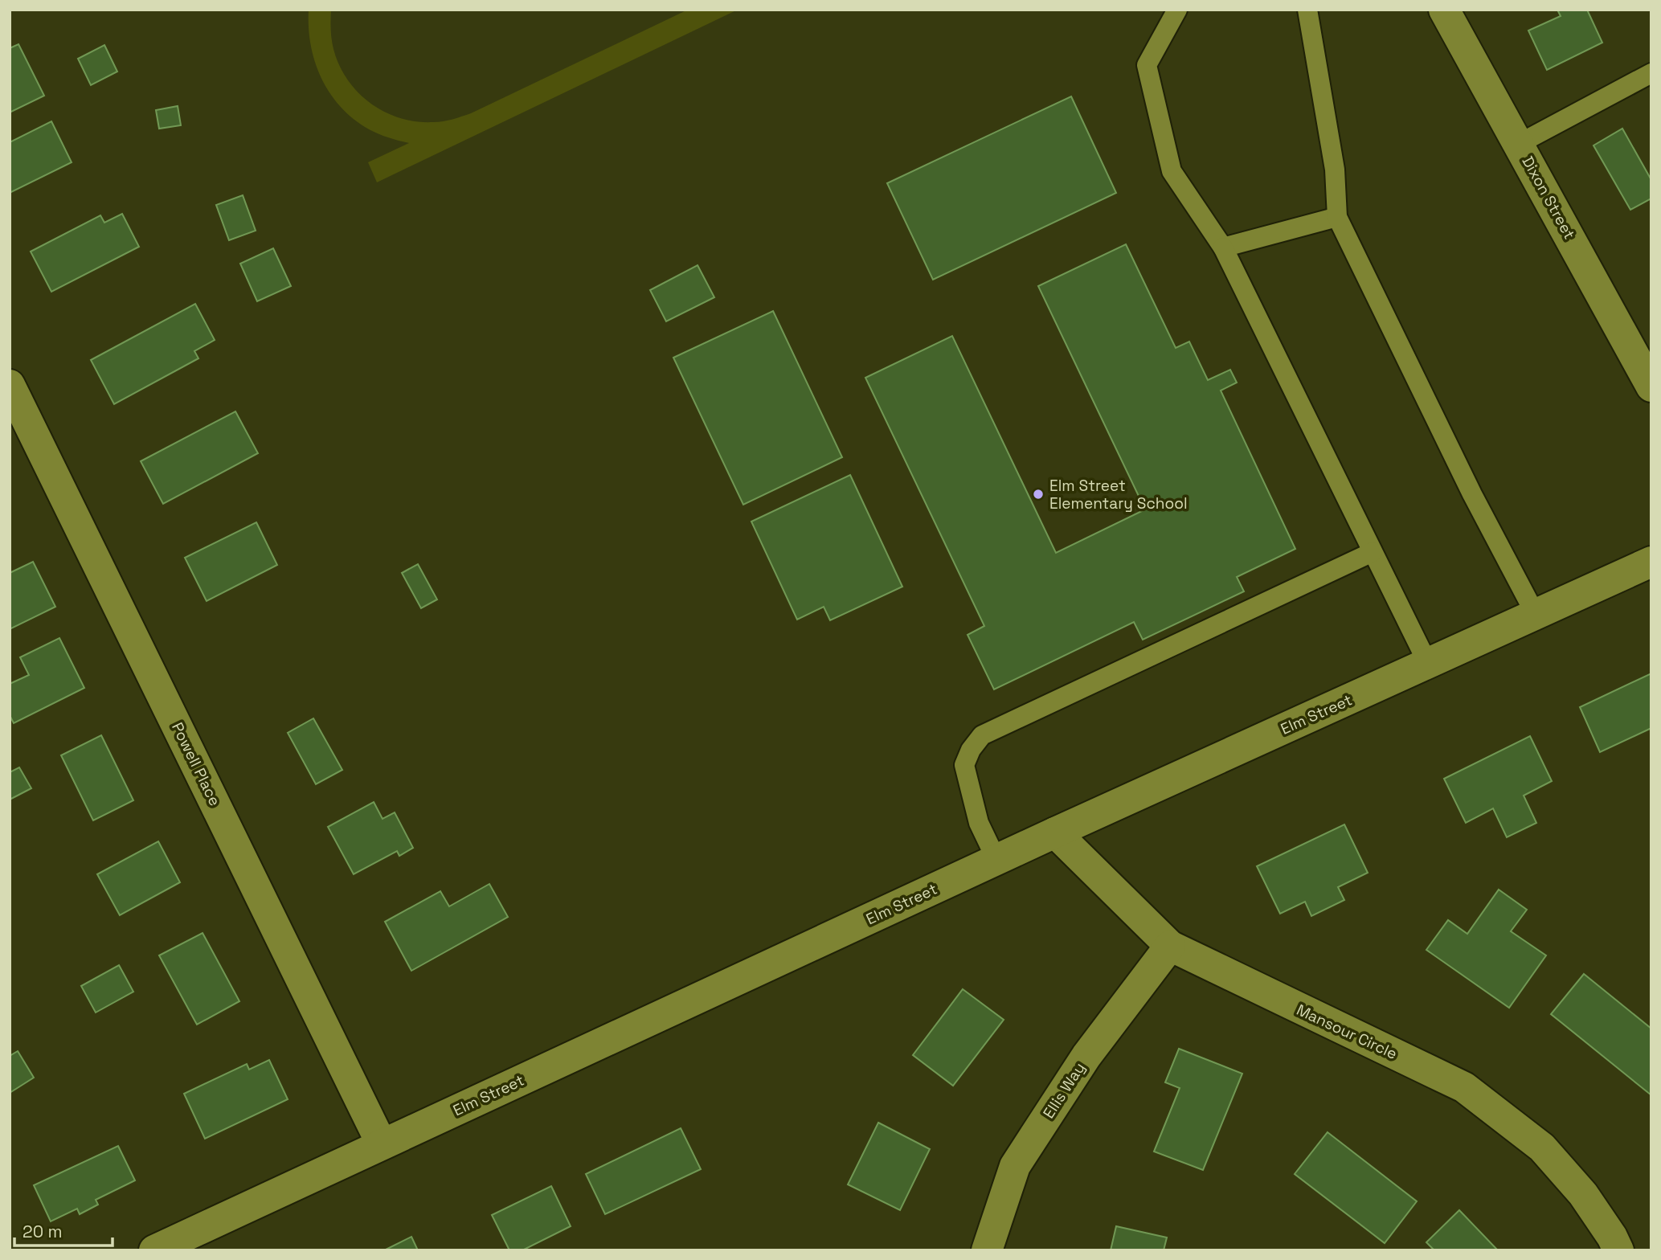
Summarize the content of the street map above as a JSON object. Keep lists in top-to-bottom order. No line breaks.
{"streets":{"street":["Dixon Street","Elm Street","Powell Place","Mansour Circle","Ellis Way"]},"crossings":[["Elm Street","Powell Place"],["Elm Street","Mansour Circle"],["Mansour Circle","Ellis Way"]],"places":["Elm Street Elementary School"],"scale_bar":"20 m"}
